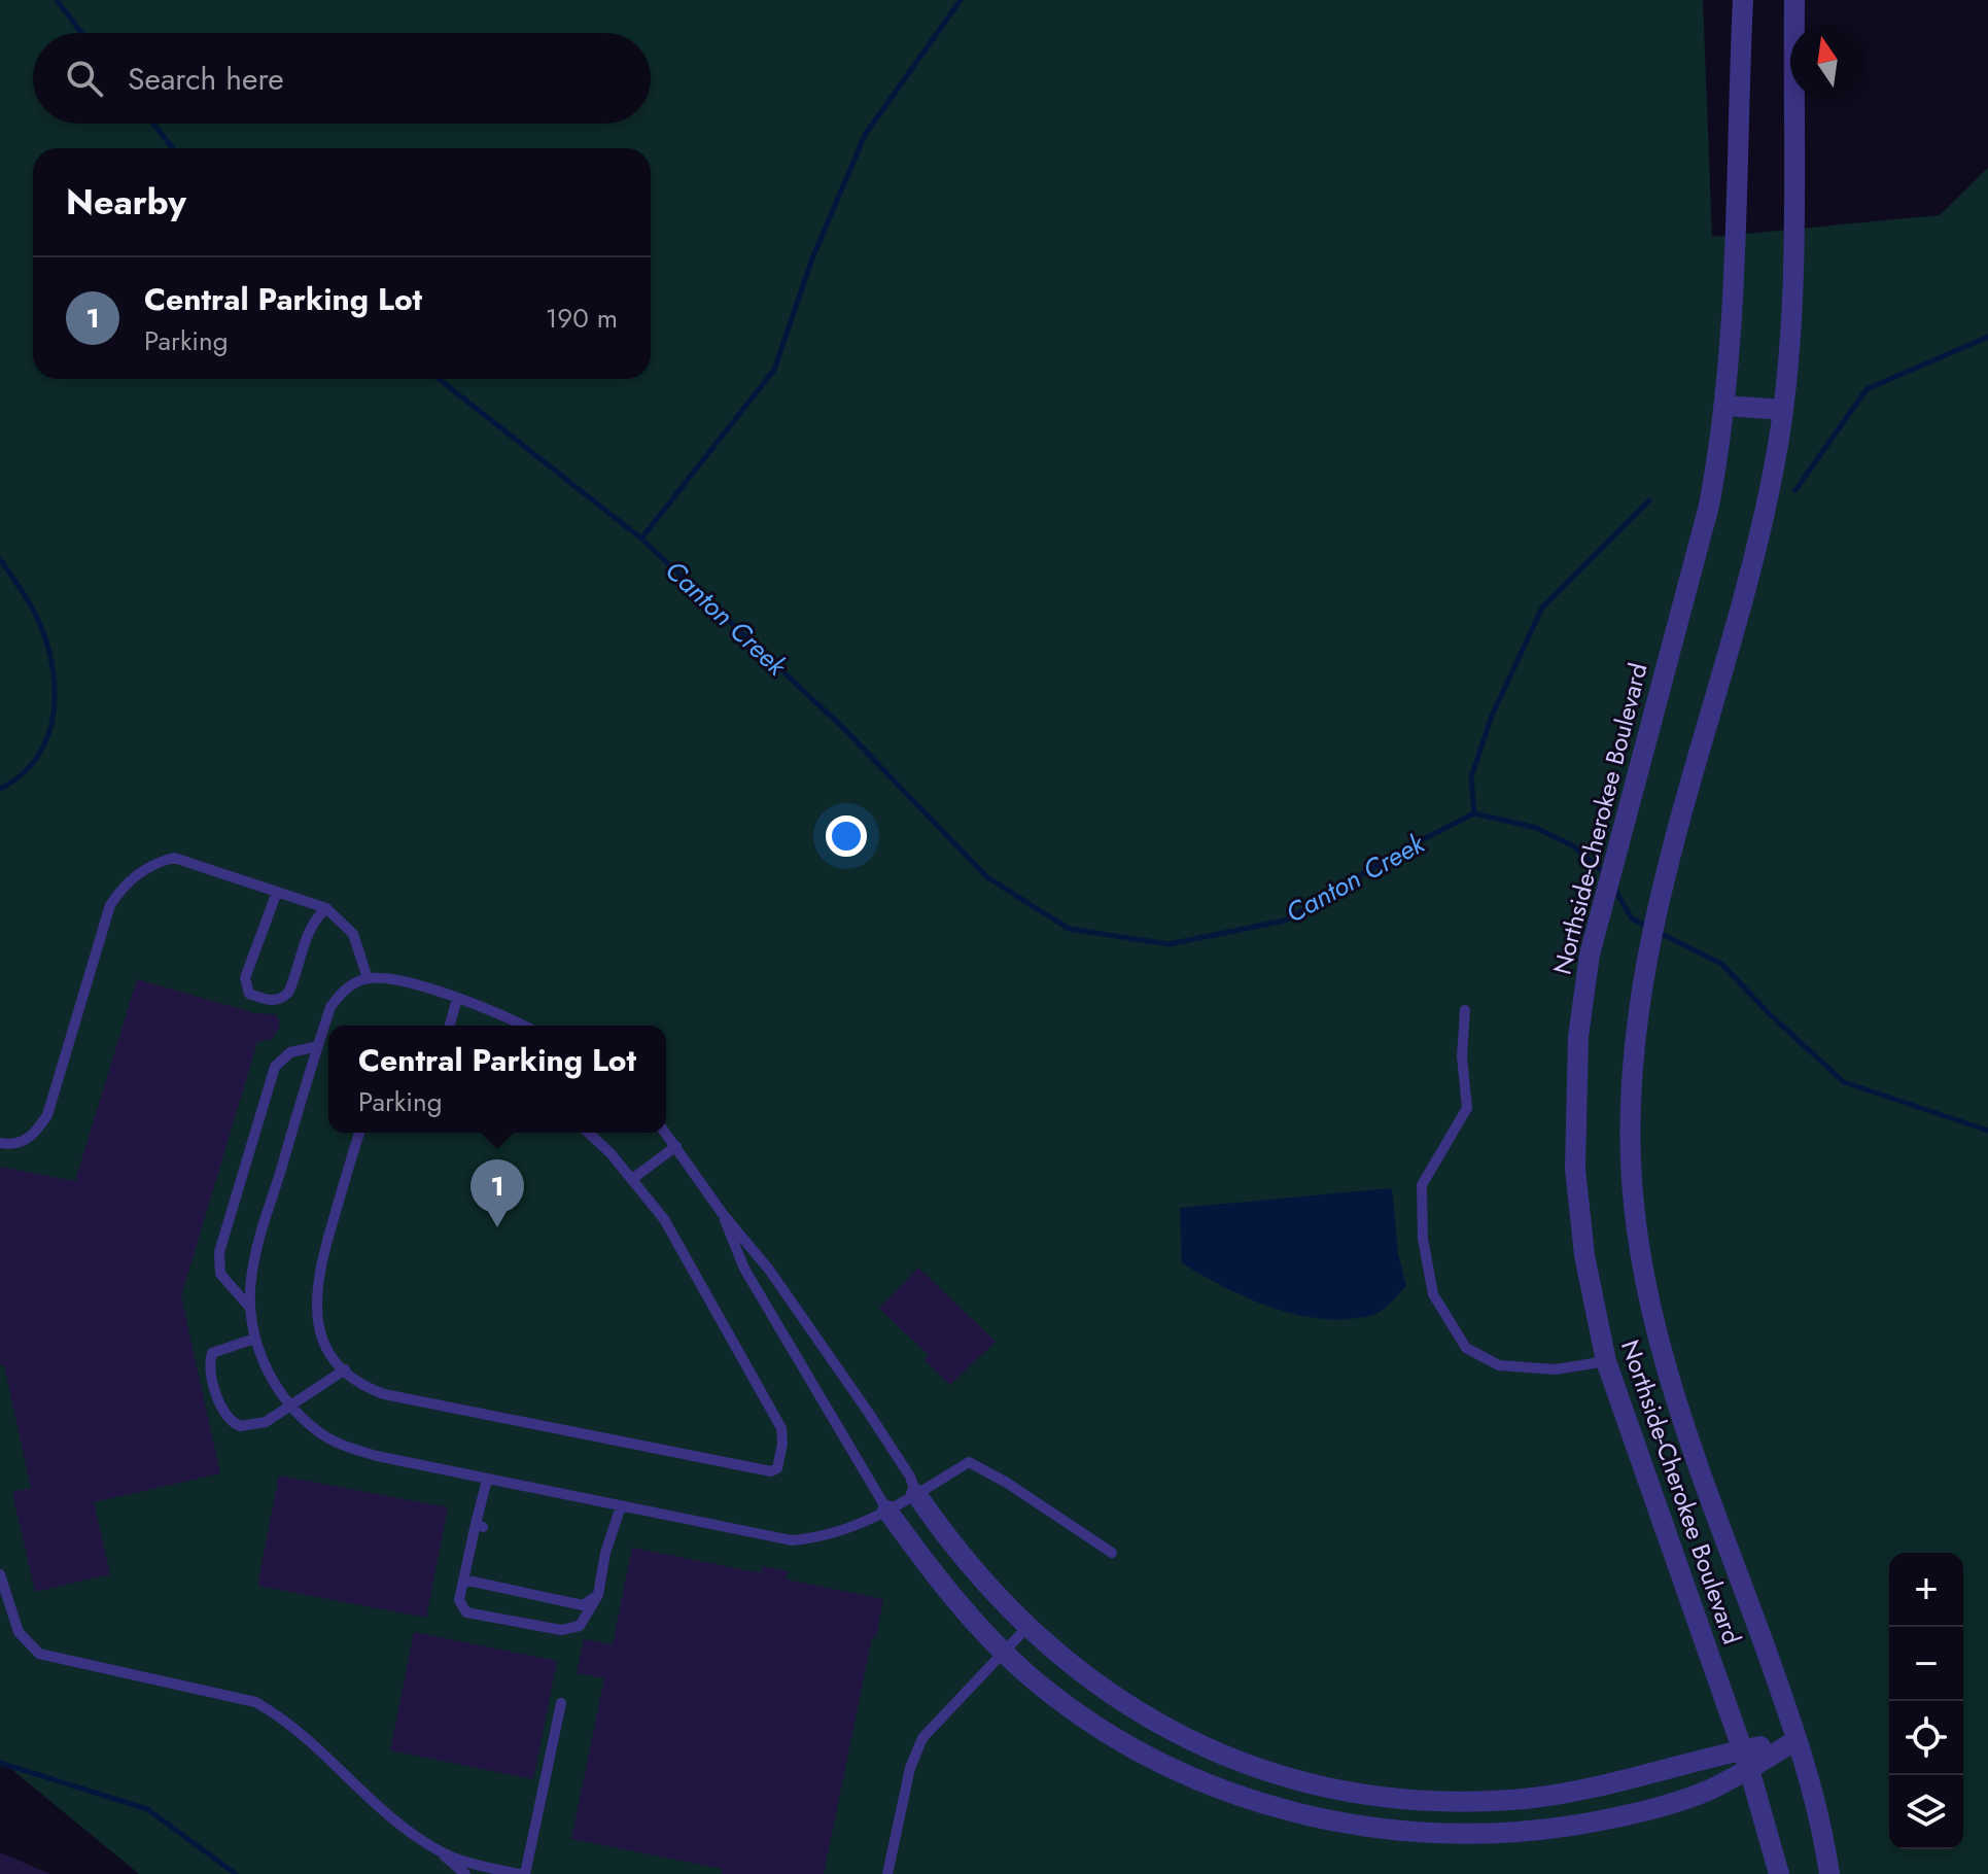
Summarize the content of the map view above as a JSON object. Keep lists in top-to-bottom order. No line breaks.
{"streets":{"street":["Northside-Cherokee Boulevard"]},"water":["Canton Creek"],"north":"top","page":{"search":"Search here","heading":"Nearby","list":[{"mark":"1","name":"Central Parking Lot","note":"Parking","value":"190 m"}],"popup":["Central Parking Lot","Parking"],"pins":"1","map_buttons":["+","−"]}}
